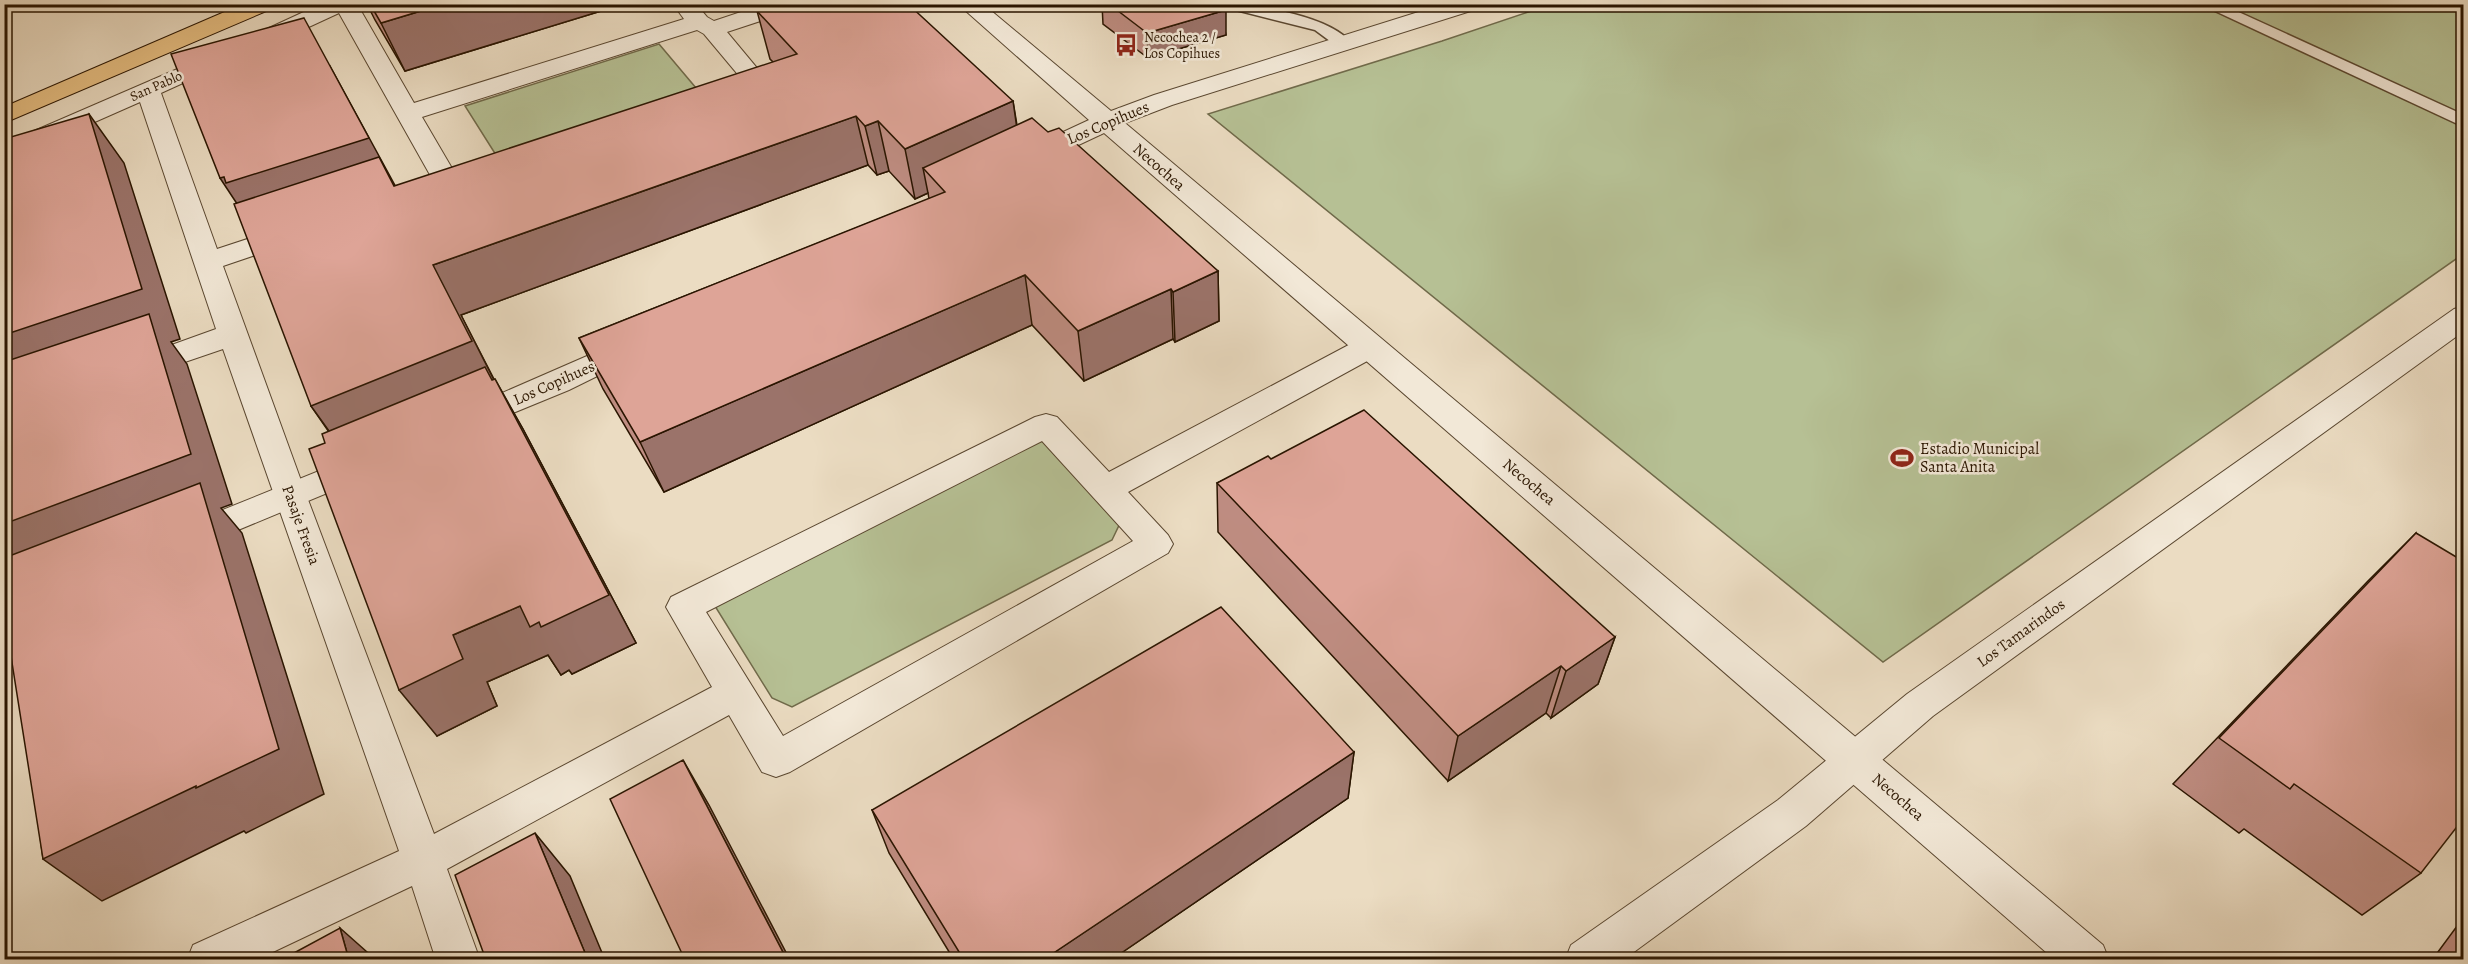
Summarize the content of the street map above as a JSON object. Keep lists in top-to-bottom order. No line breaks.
{"streets":{"main road":["San Pablo"],"street":["Los Copihues","Necochea","Pasaje Fresia","Los Tamarindos"]},"crossings":[["San Pablo","Pasaje Fresia"],["Los Copihues","Necochea"],["Necochea","Los Tamarindos"]],"places":{"bus stop":["Necochea 2 / Los Copihues"],"sports":["Estadio Municipal Santa Anita"]}}
